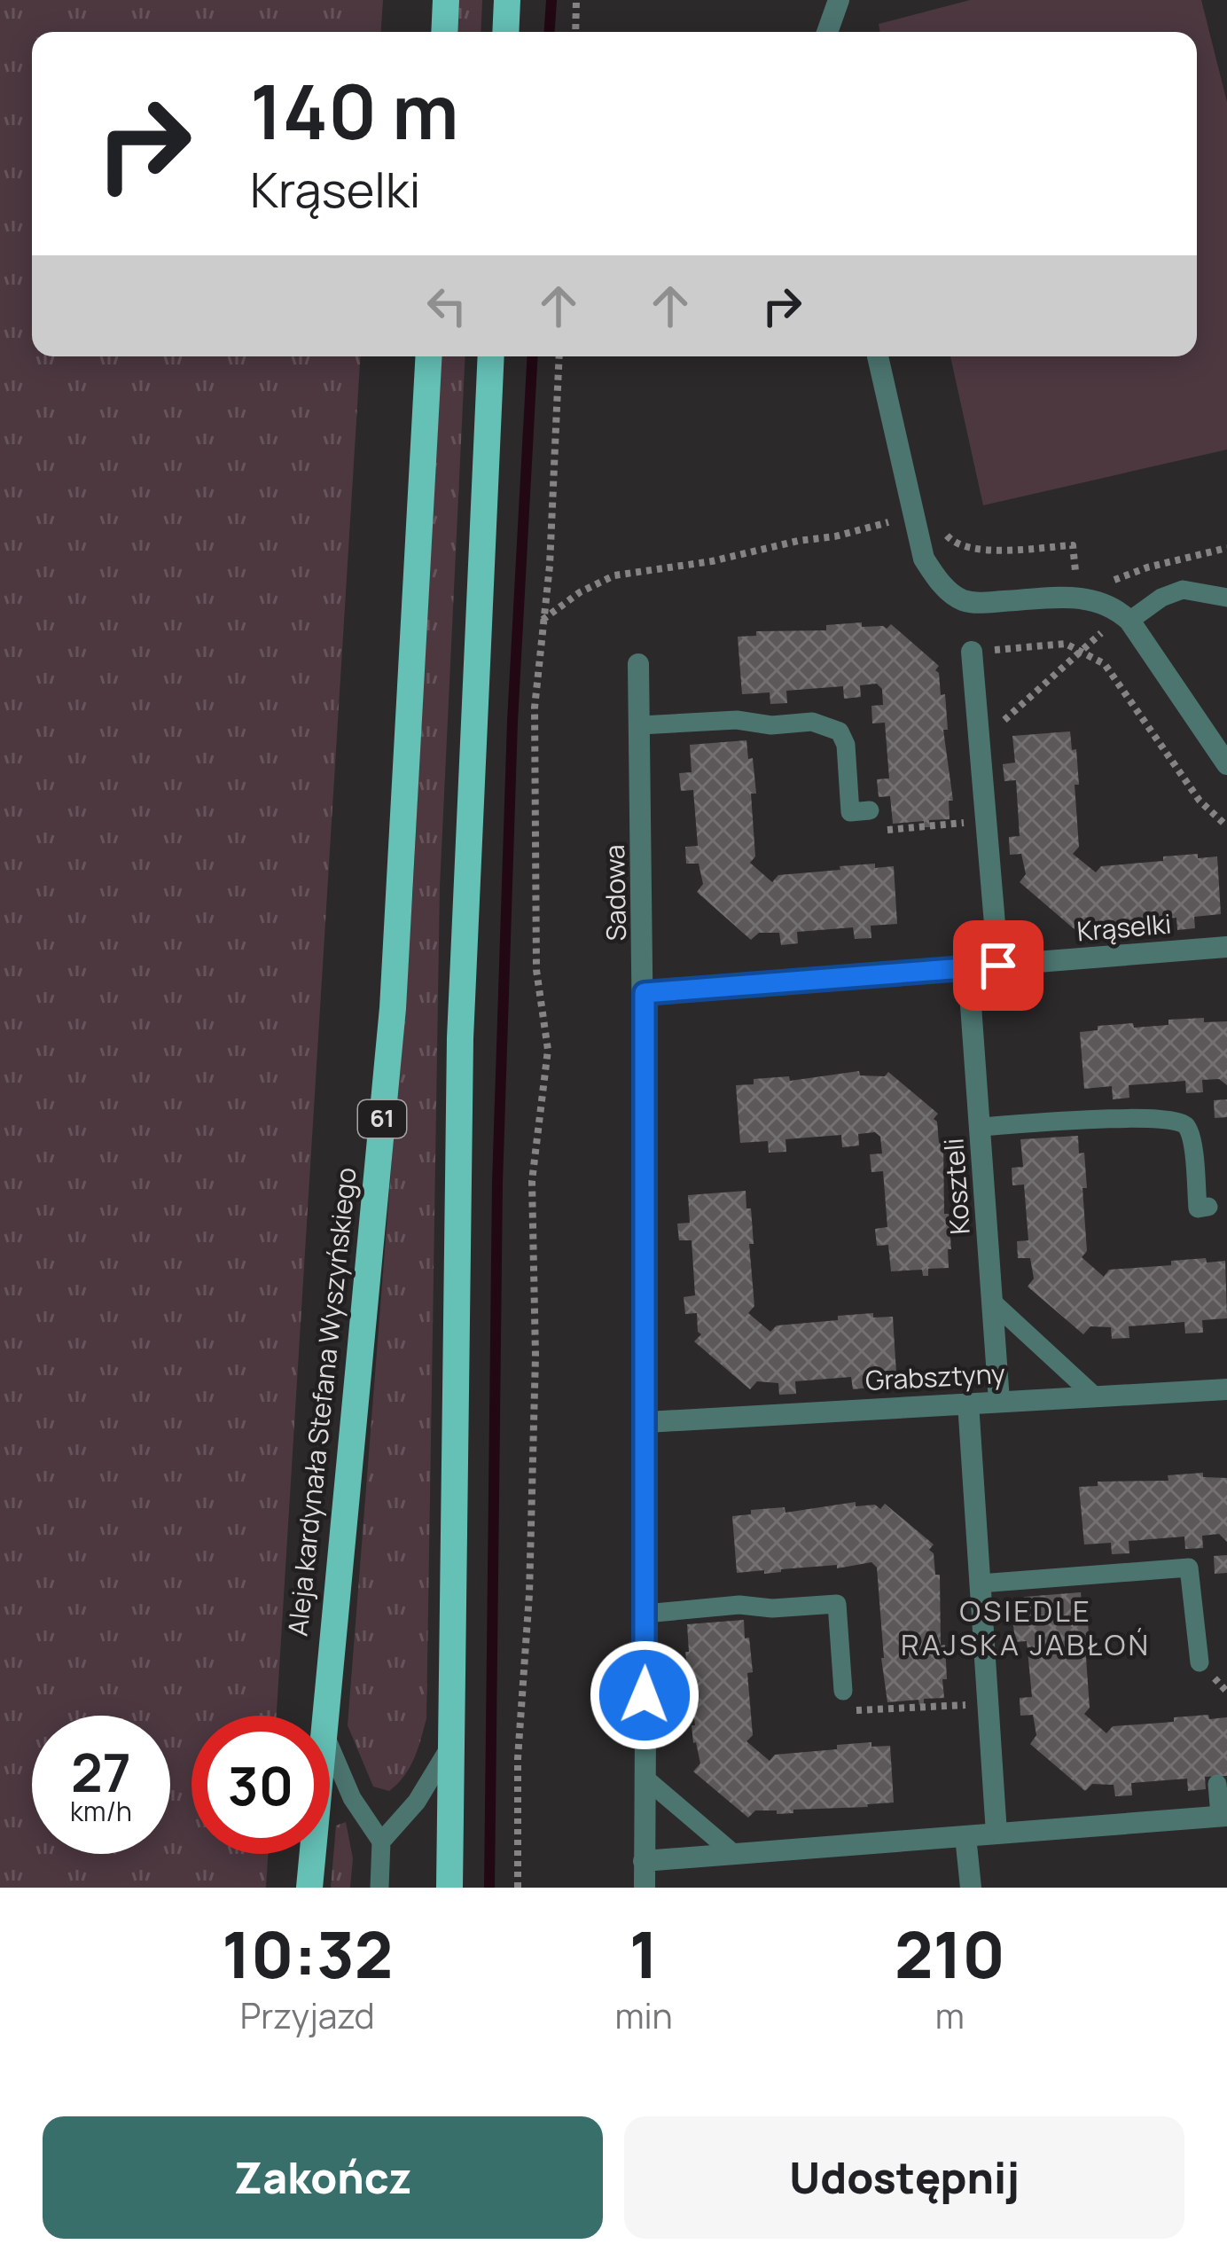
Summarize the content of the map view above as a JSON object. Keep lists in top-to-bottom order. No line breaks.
{"streets":{"main road":["61","Aleja kardynała Stefana Wyszyńskiego"],"street":["Sadowa","Krąselki","Koszteli","Grabsztyny"]},"crossings":[["Sadowa","Krąselki"],["Sadowa","Grabsztyny"],["Krąselki","Koszteli"],["Koszteli","Grabsztyny"]],"districts":["OSIEDLE RAJSKA JABŁOŃ"],"page":{"turn":["140 m","Krąselki"],"speed":"27 km/h","limit":"30","eta":["10:32","Przyjazd","1","min","210","m"],"buttons":["Zakończ","Udostępnij"]}}
